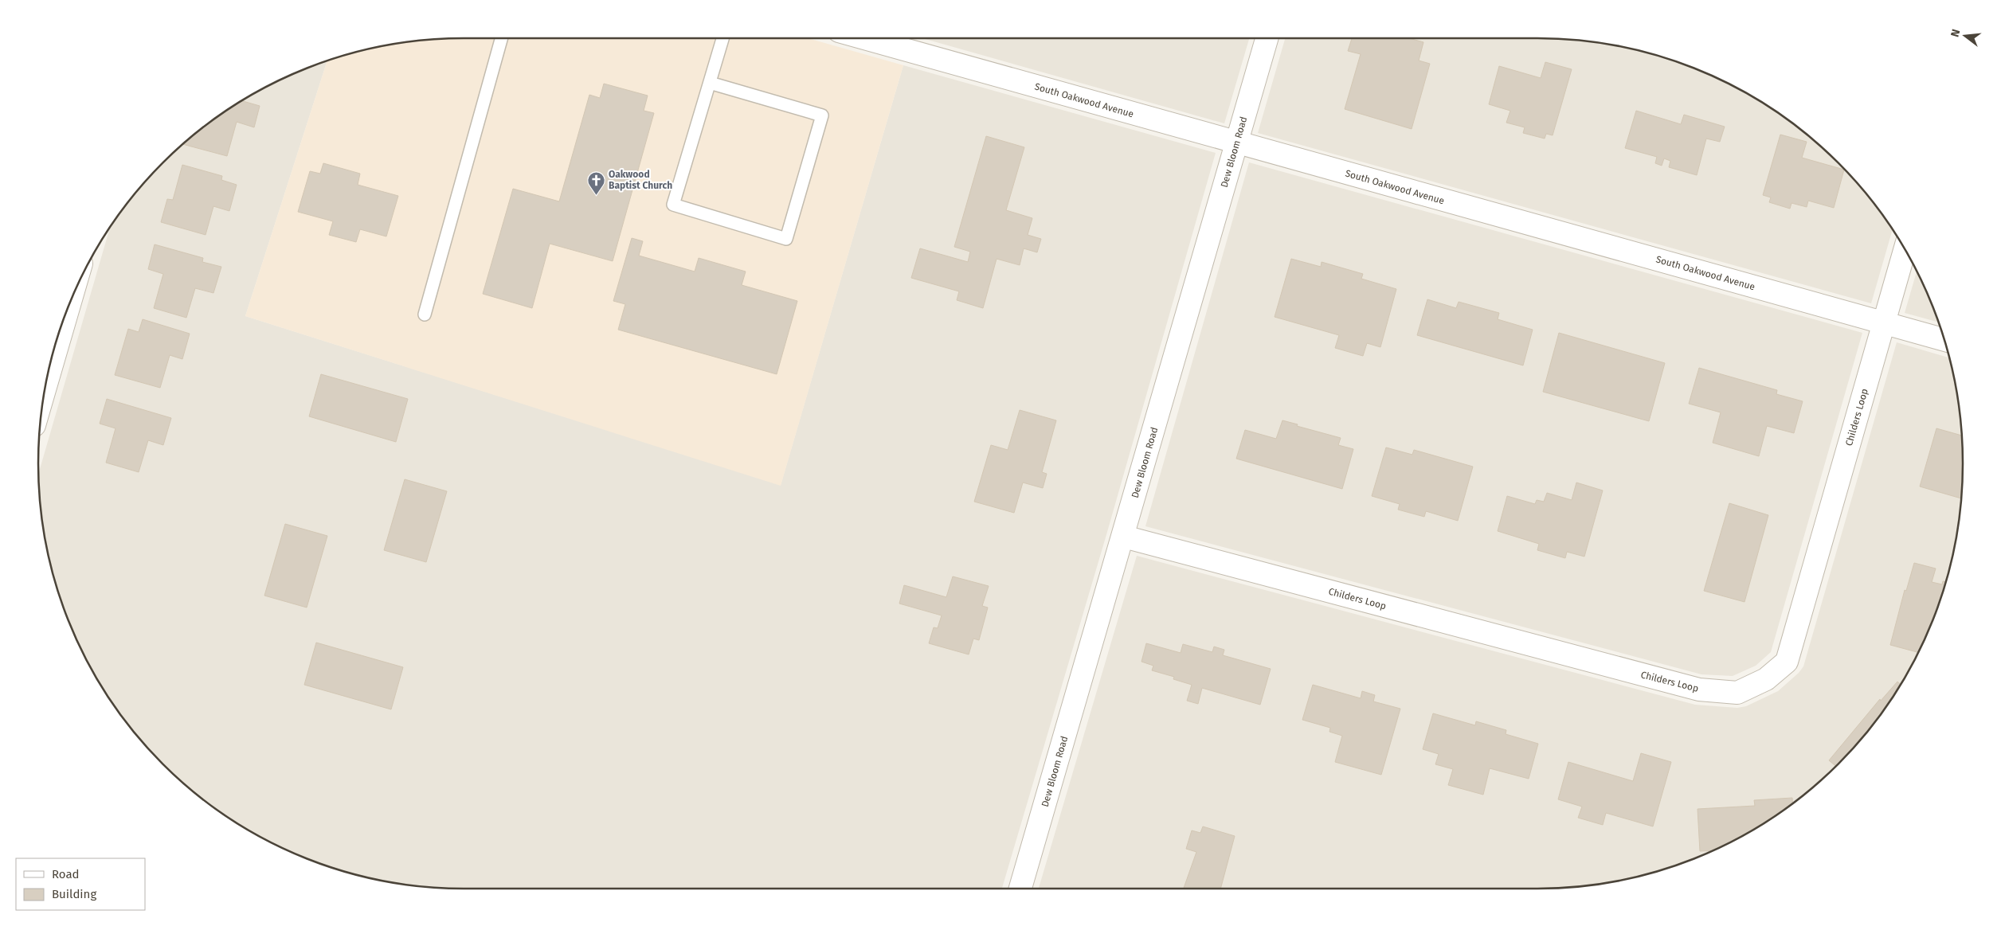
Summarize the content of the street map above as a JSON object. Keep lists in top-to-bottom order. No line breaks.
{"streets":{"street":["South Oakwood Avenue","Dew Bloom Road","Childers Loop"]},"crossings":[["South Oakwood Avenue","Dew Bloom Road"],["South Oakwood Avenue","Childers Loop"],["Dew Bloom Road","Childers Loop"]],"places":{"church":["Oakwood Baptist Church"]},"legend":["Road","Building"],"north":"left"}
